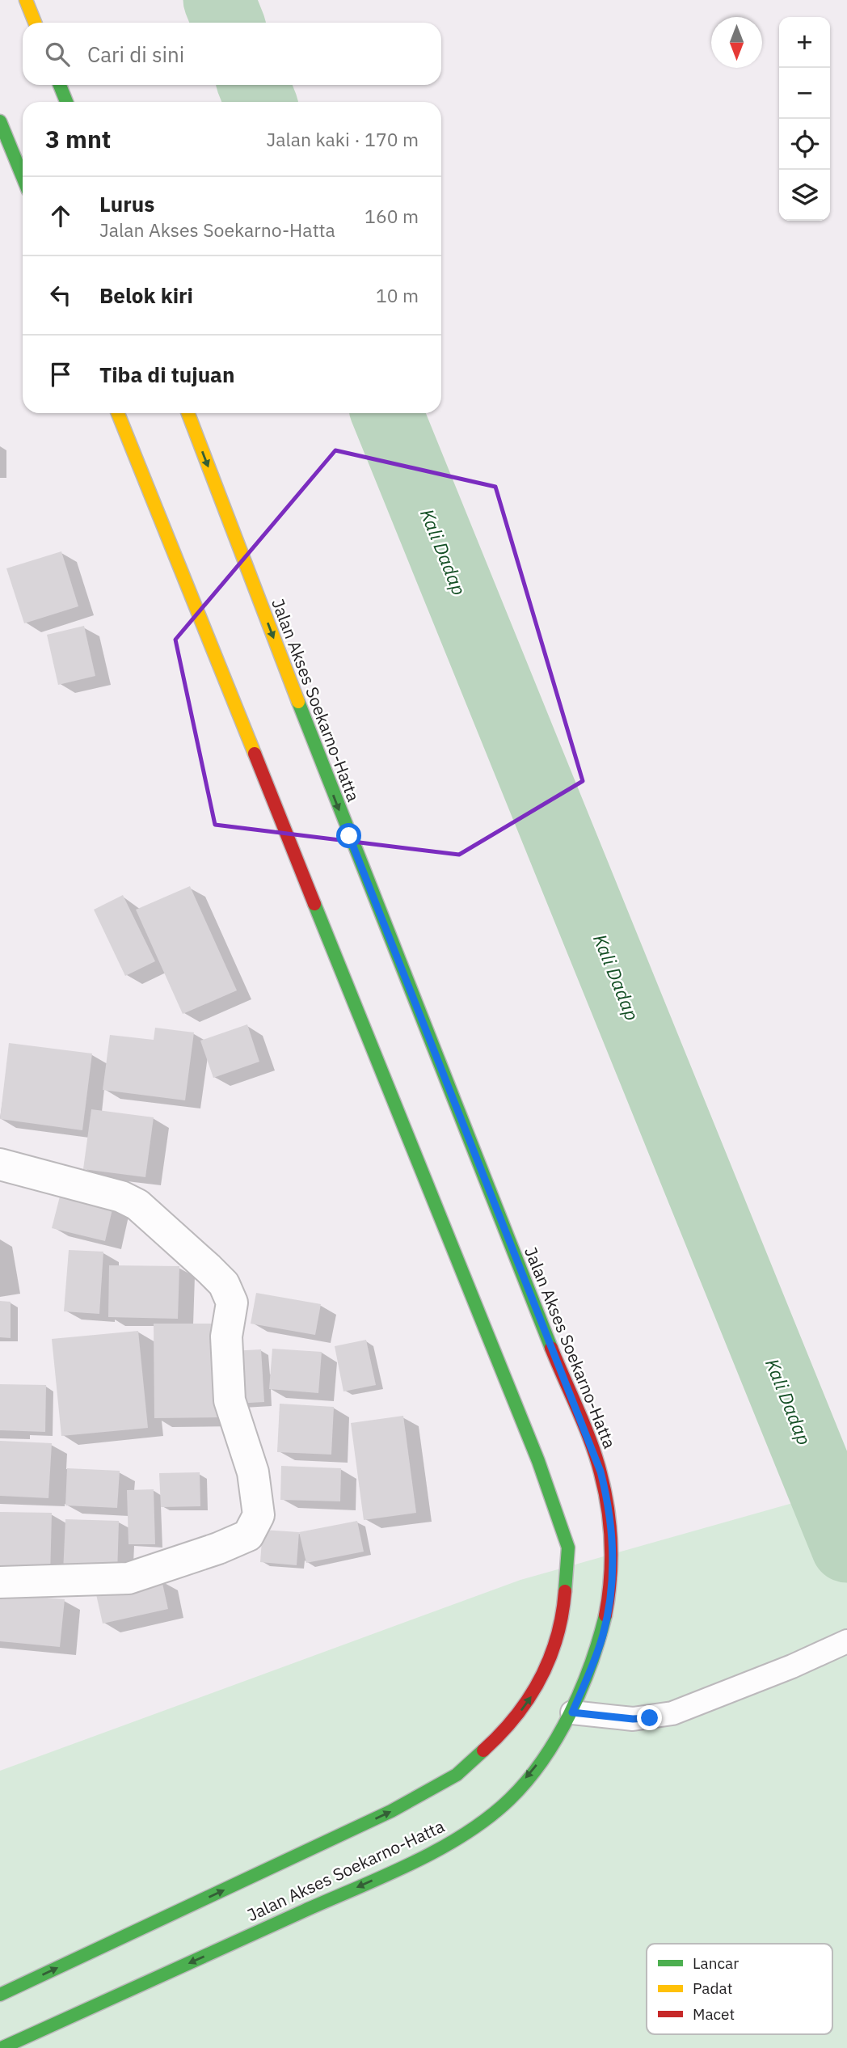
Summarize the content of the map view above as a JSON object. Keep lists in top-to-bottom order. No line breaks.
{"streets":{"main road":["Jalan Akses Soekarno-Hatta"]},"water":["Kali Dadap"],"legend":["Lancar","Padat","Macet"],"north":"bottom","page":{"map_buttons":["+","−"],"search":"Cari di sini","heading":["3 mnt","Jalan kaki · 170 m"],"list":[["Lurus","Jalan Akses Soekarno-Hatta","160 m"],["Belok kiri","10 m"],"Tiba di tujuan"]}}
